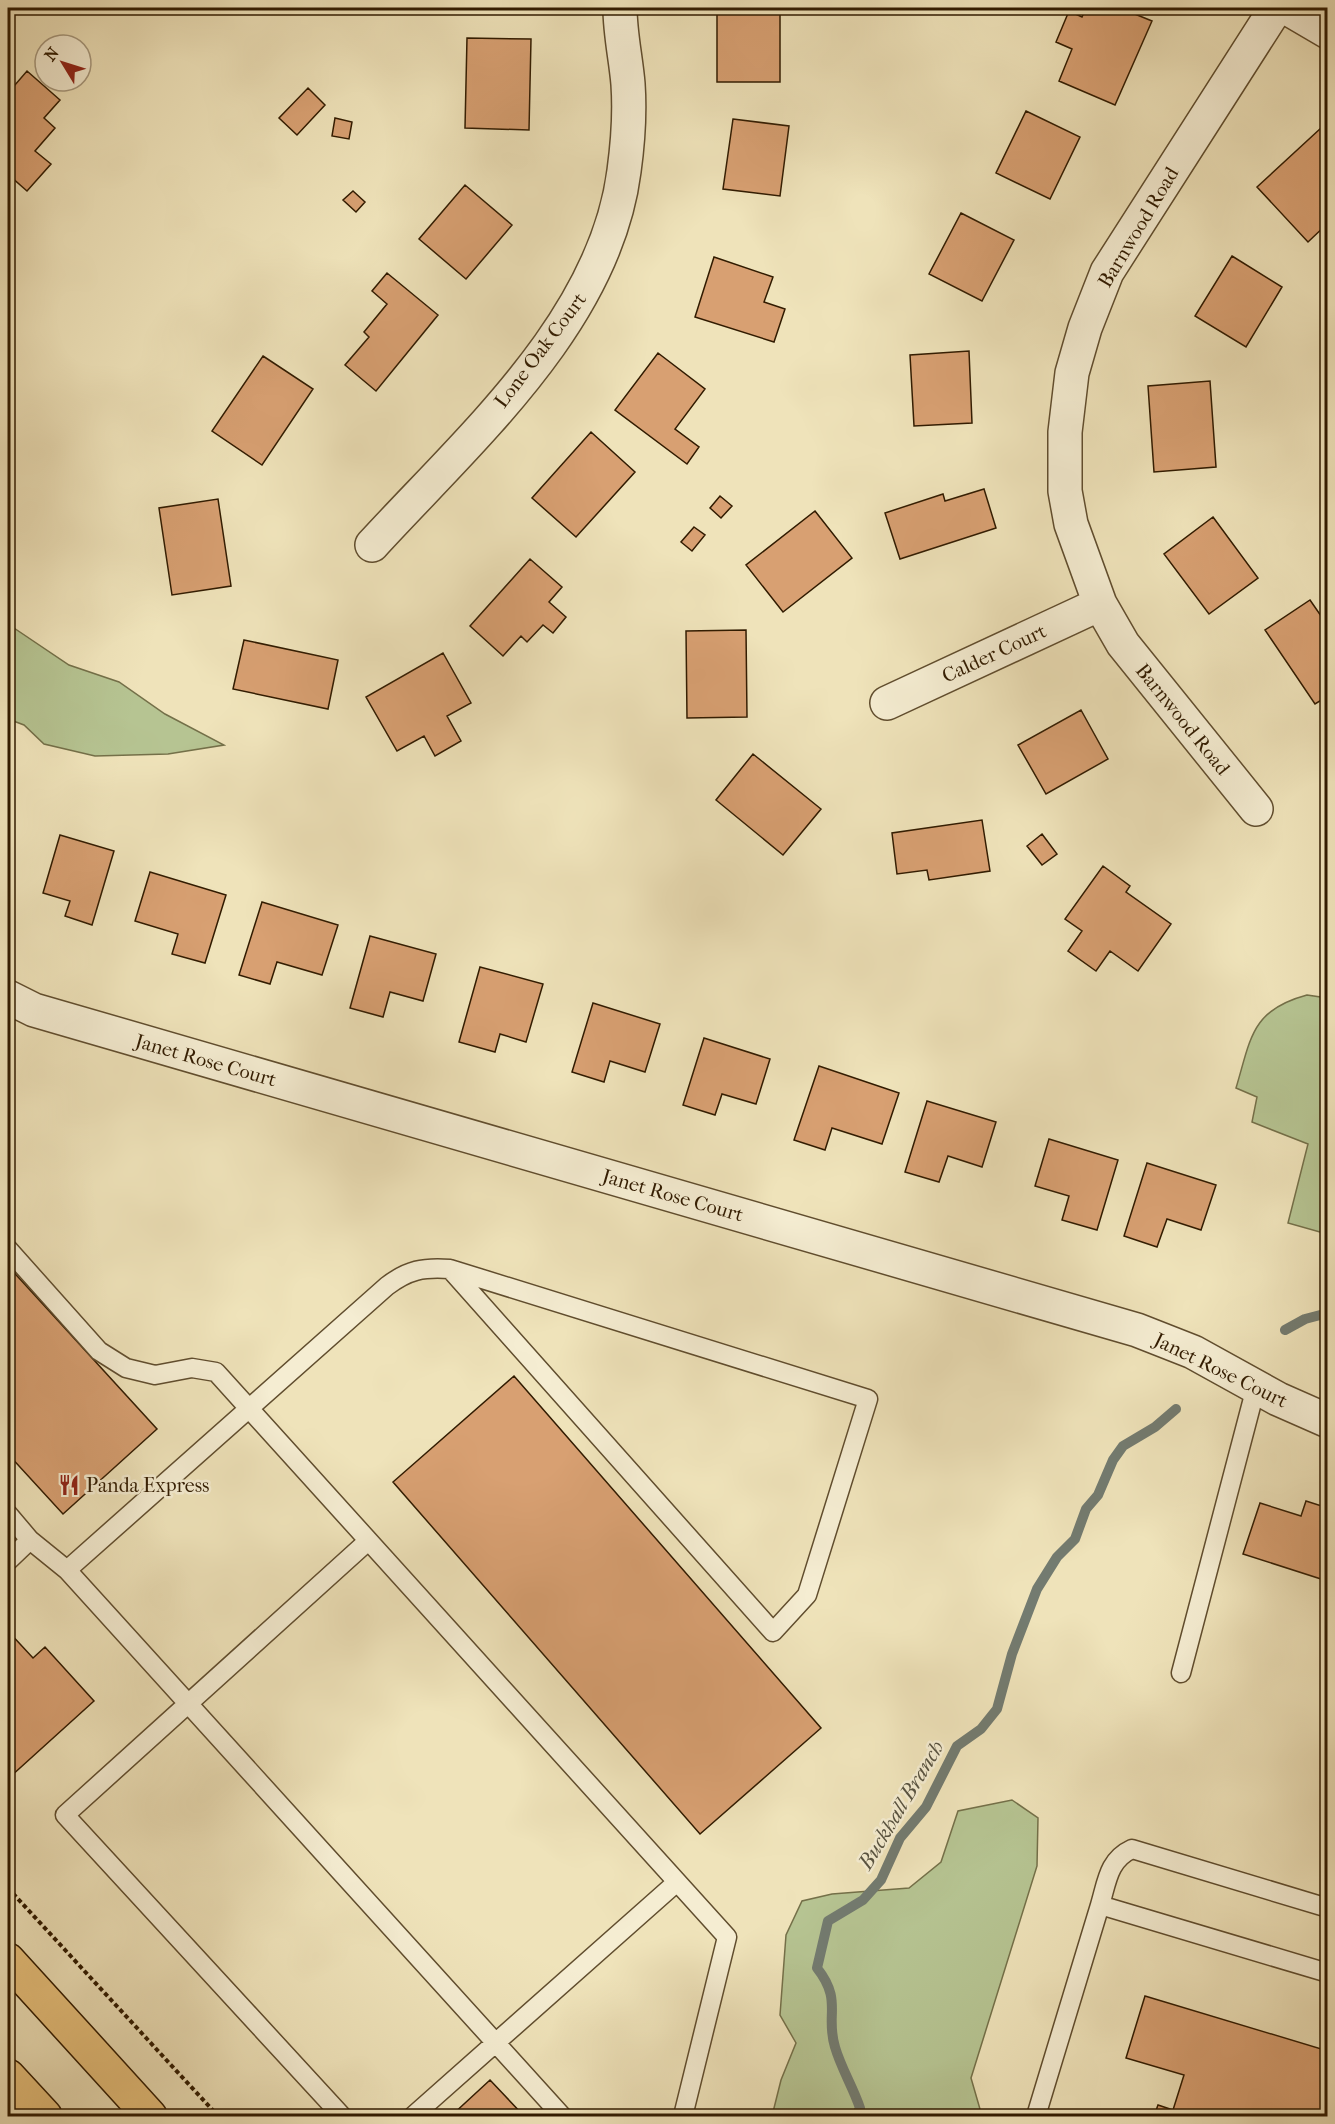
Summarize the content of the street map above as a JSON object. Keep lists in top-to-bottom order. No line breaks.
{"streets":{"street":["Barnwood Road","Lone Oak Court","Calder Court","Janet Rose Court"]},"crossings":[["Barnwood Road","Calder Court"]],"water":["Buckhall Branch"],"places":{"restaurant":["Panda Express"]},"north":"top left"}
